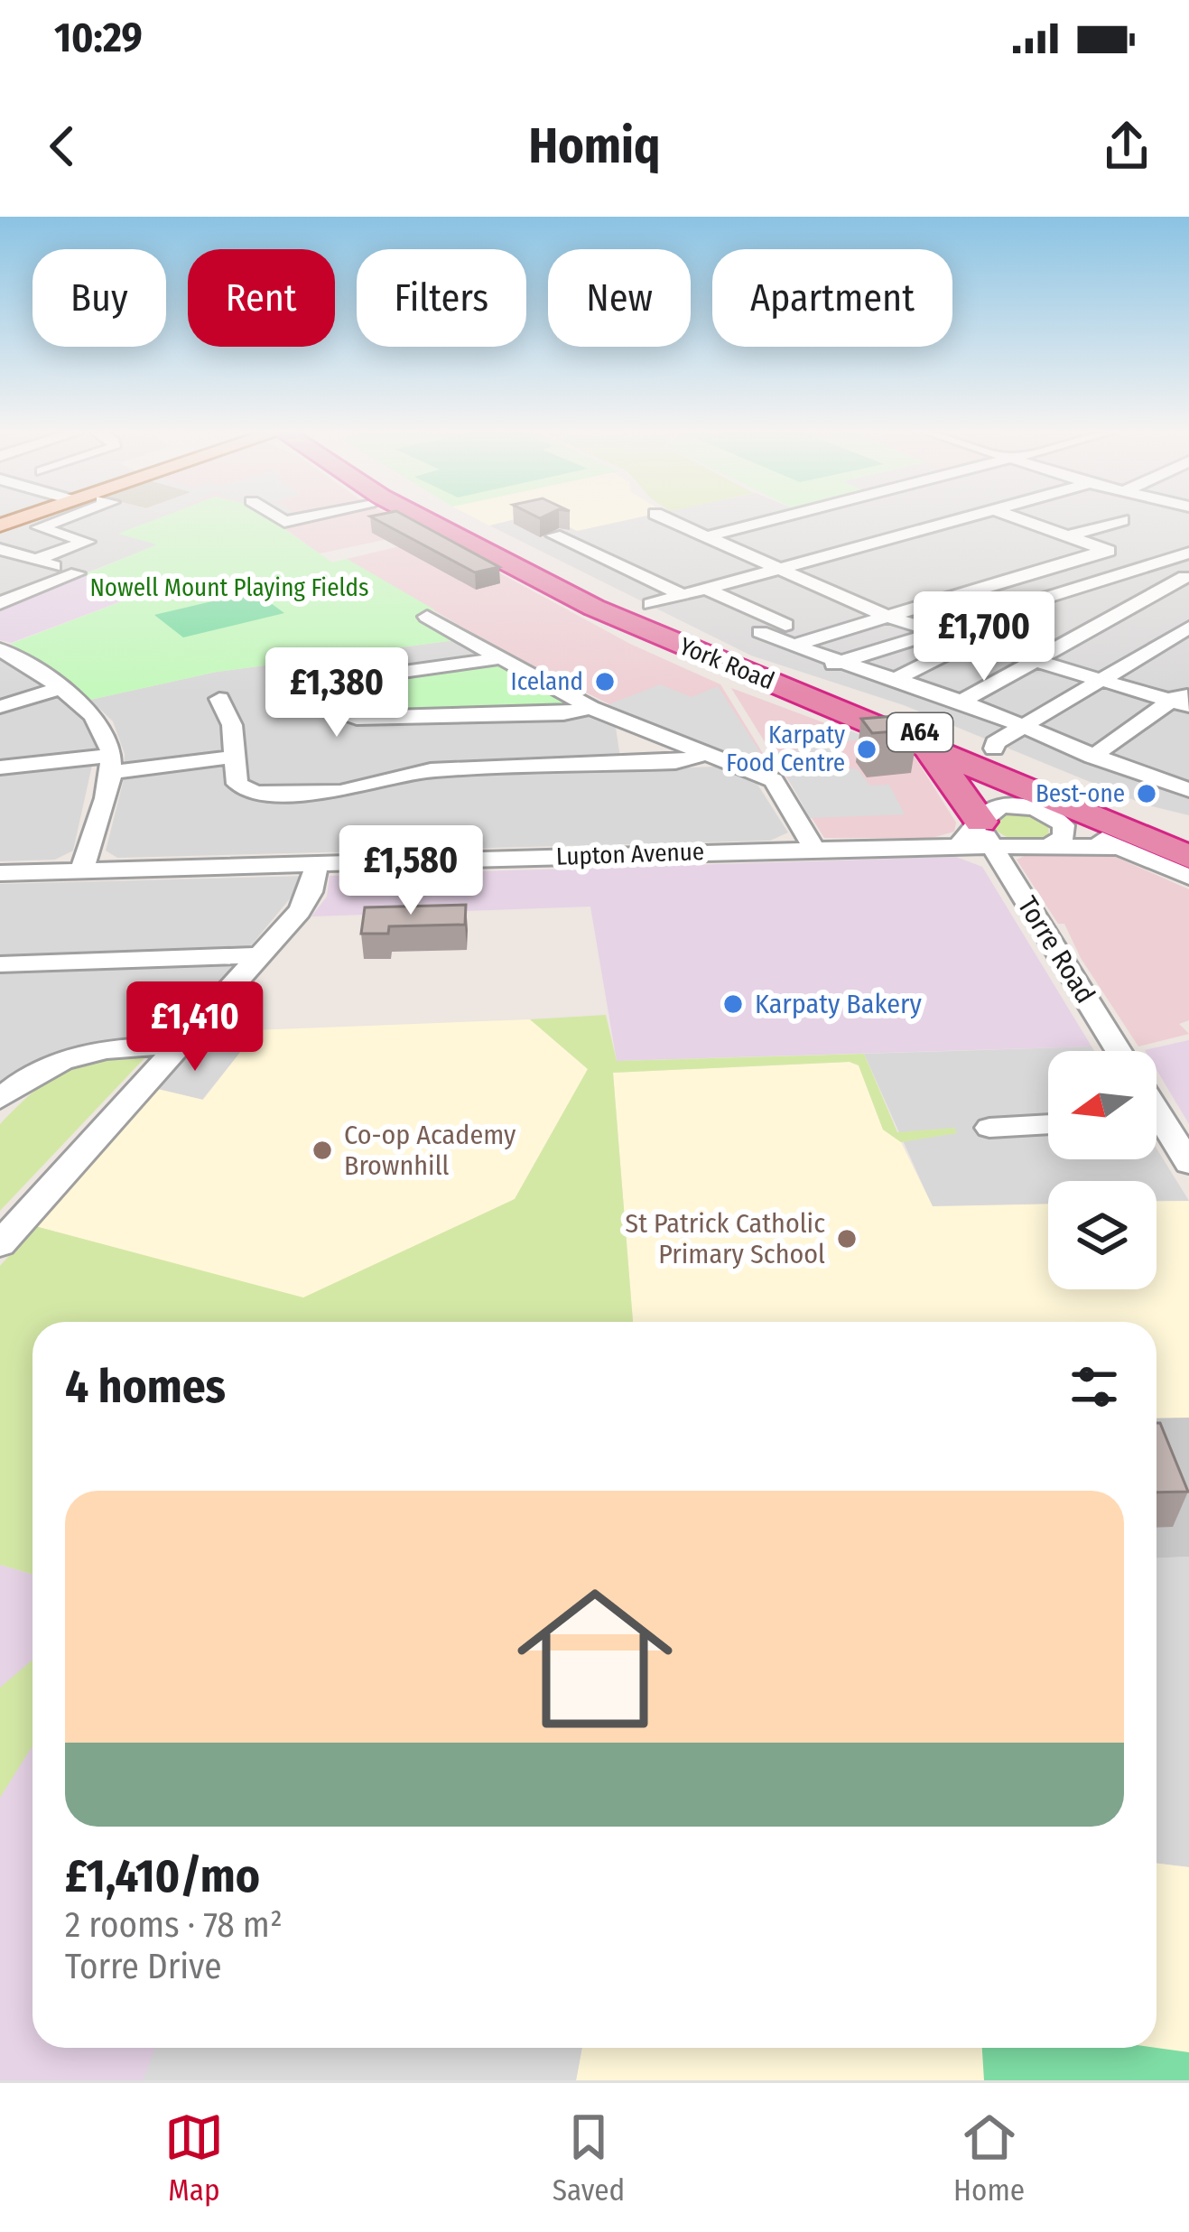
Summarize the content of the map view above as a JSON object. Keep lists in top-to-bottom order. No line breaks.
{"streets":{"highway":["York Road","A64"],"street":["Lupton Avenue","Torre Road"]},"crossings":[["York Road","A64"],["A64","Lupton Avenue"],["A64","Torre Road"],["Lupton Avenue","Torre Road"]],"parks":["Nowell Mount Playing Fields"],"places":["Iceland","Karpaty Food Centre","Best-one","Karpaty Bakery","Co-op Academy Brownhill","St Patrick Catholic Primary School"],"north":"left","page":{"status":"10:29","header":"Homiq","chip":["Buy","Rent","Filters","New","Apartment"],"price":["£1,700","£1,380","£1,580","£1,410"],"heading":"4 homes","list":[{"name":"£1,410/mo","note":"2 rooms · 78 m² · Torre Drive"}],"tabs":["Map","Saved","Home"]}}
